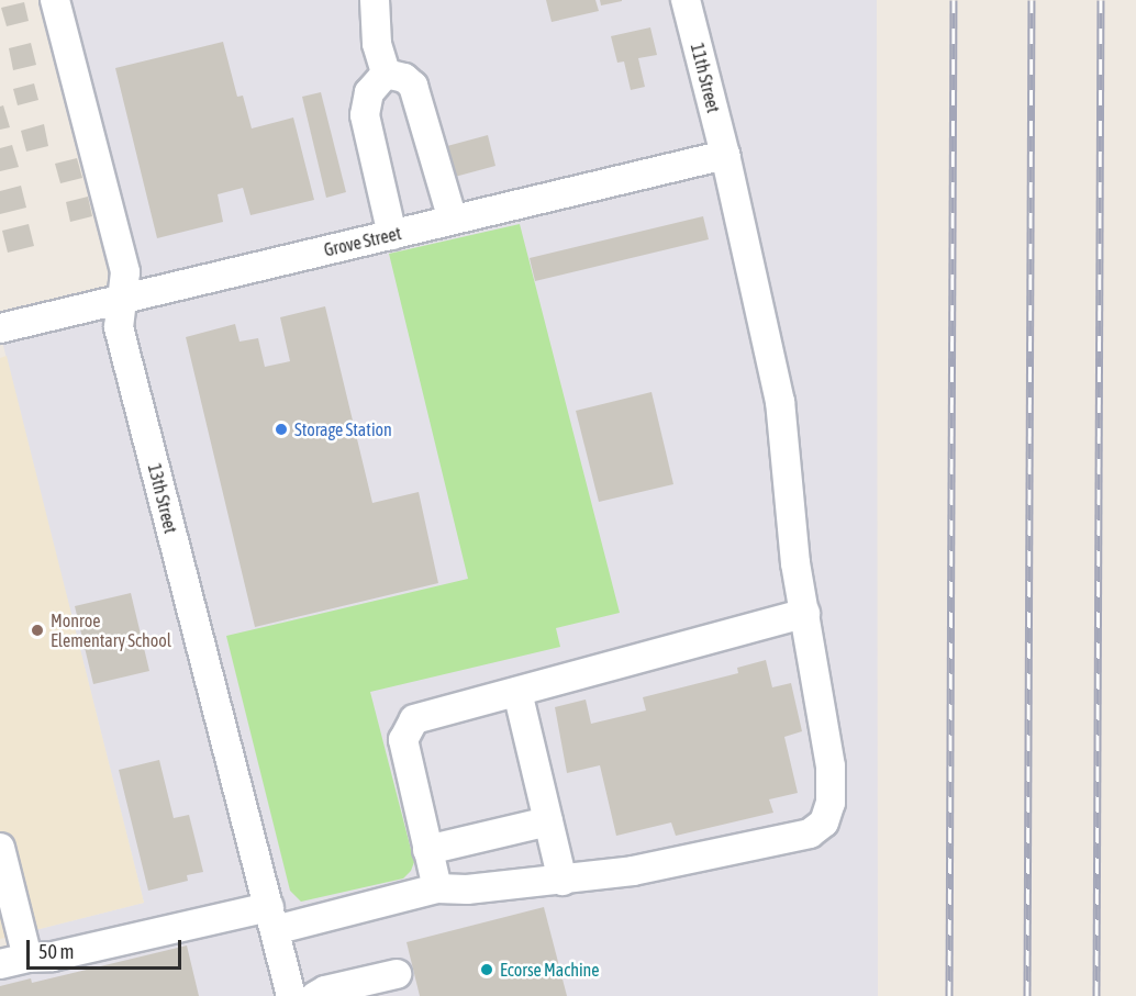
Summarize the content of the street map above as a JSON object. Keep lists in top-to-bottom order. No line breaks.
{"streets":{"street":["11th Street","Grove Street","13th Street"]},"crossings":[["11th Street","Grove Street"],["11th Street","13th Street"],["Grove Street","13th Street"]],"places":["Storage Station","Monroe Elementary School","Ecorse Machine"],"scale_bar":"50 m"}
